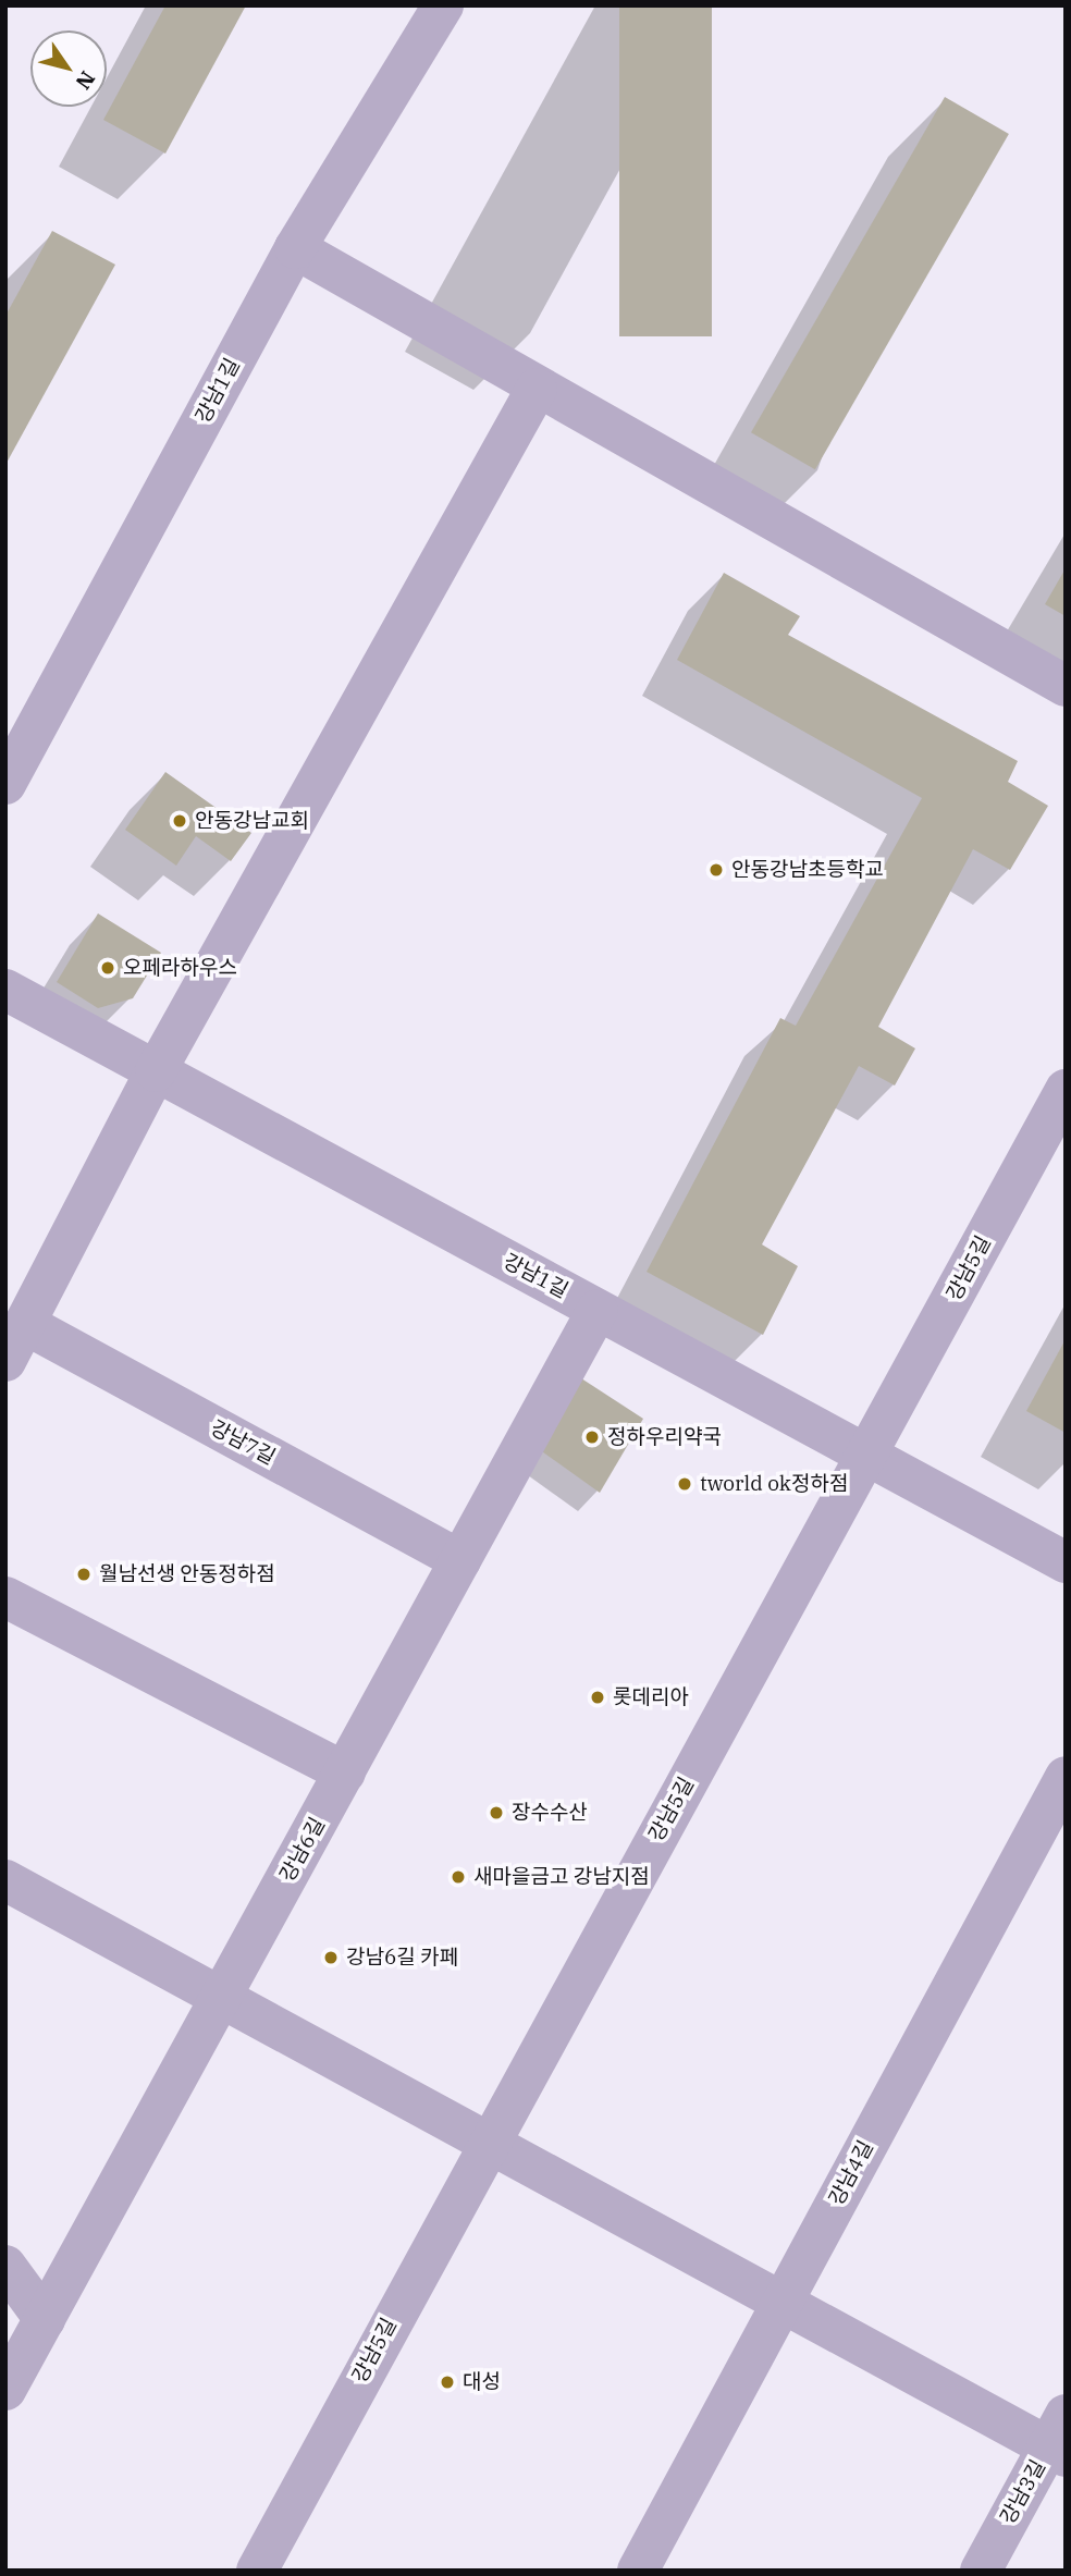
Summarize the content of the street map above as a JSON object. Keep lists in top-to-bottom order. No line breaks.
{"streets":{"street":["강남1길","강남5길","강남7길","강남6길","강남4길","강남3길"]},"crossings":[["강남1길","강남5길"],["강남1길","강남6길"],["강남7길","강남6길"]],"places":["안동강남교회","안동강남초등학교","오페라하우스","정하우리약국","tworld ok정하점","월남선생 안동정하점","롯데리아","장수수산","새마을금고 강남지점","강남6길 카페","대성"],"north":"bottom right"}
